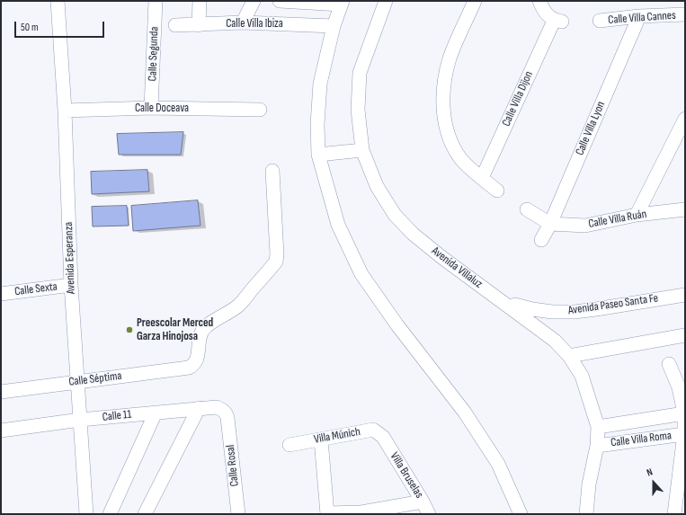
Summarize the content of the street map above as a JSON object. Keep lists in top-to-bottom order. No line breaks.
{"streets":{"street":["Calle Villa Cannes","Calle Villa Ibiza","Calle Segunda","Calle Villa Dijon","Calle Doceava","Calle Villa Lyon","Calle Villa Ruán","Avenida Esperanza","Avenida Villaluz","Calle Sexta","Avenida Paseo Santa Fe","Calle Séptima","Calle 11","Villa Múnich","Calle Villa Roma","Calle Rosal","Villa Bruselas"]},"crossings":[["Calle Villa Cannes","Calle Villa Lyon"],["Calle Segunda","Calle Doceava"],["Calle Doceava","Avenida Esperanza"],["Calle Villa Lyon","Calle Villa Ruán"],["Avenida Esperanza","Calle Sexta"],["Avenida Esperanza","Calle Séptima"],["Avenida Esperanza","Calle 11"],["Avenida Villaluz","Avenida Paseo Santa Fe"],["Avenida Villaluz","Calle Villa Roma"],["Calle 11","Calle Rosal"],["Villa Múnich","Villa Bruselas"]],"places":["Preescolar Merced Garza Hinojosa"],"scale_bar":"50 m","north":"top"}
